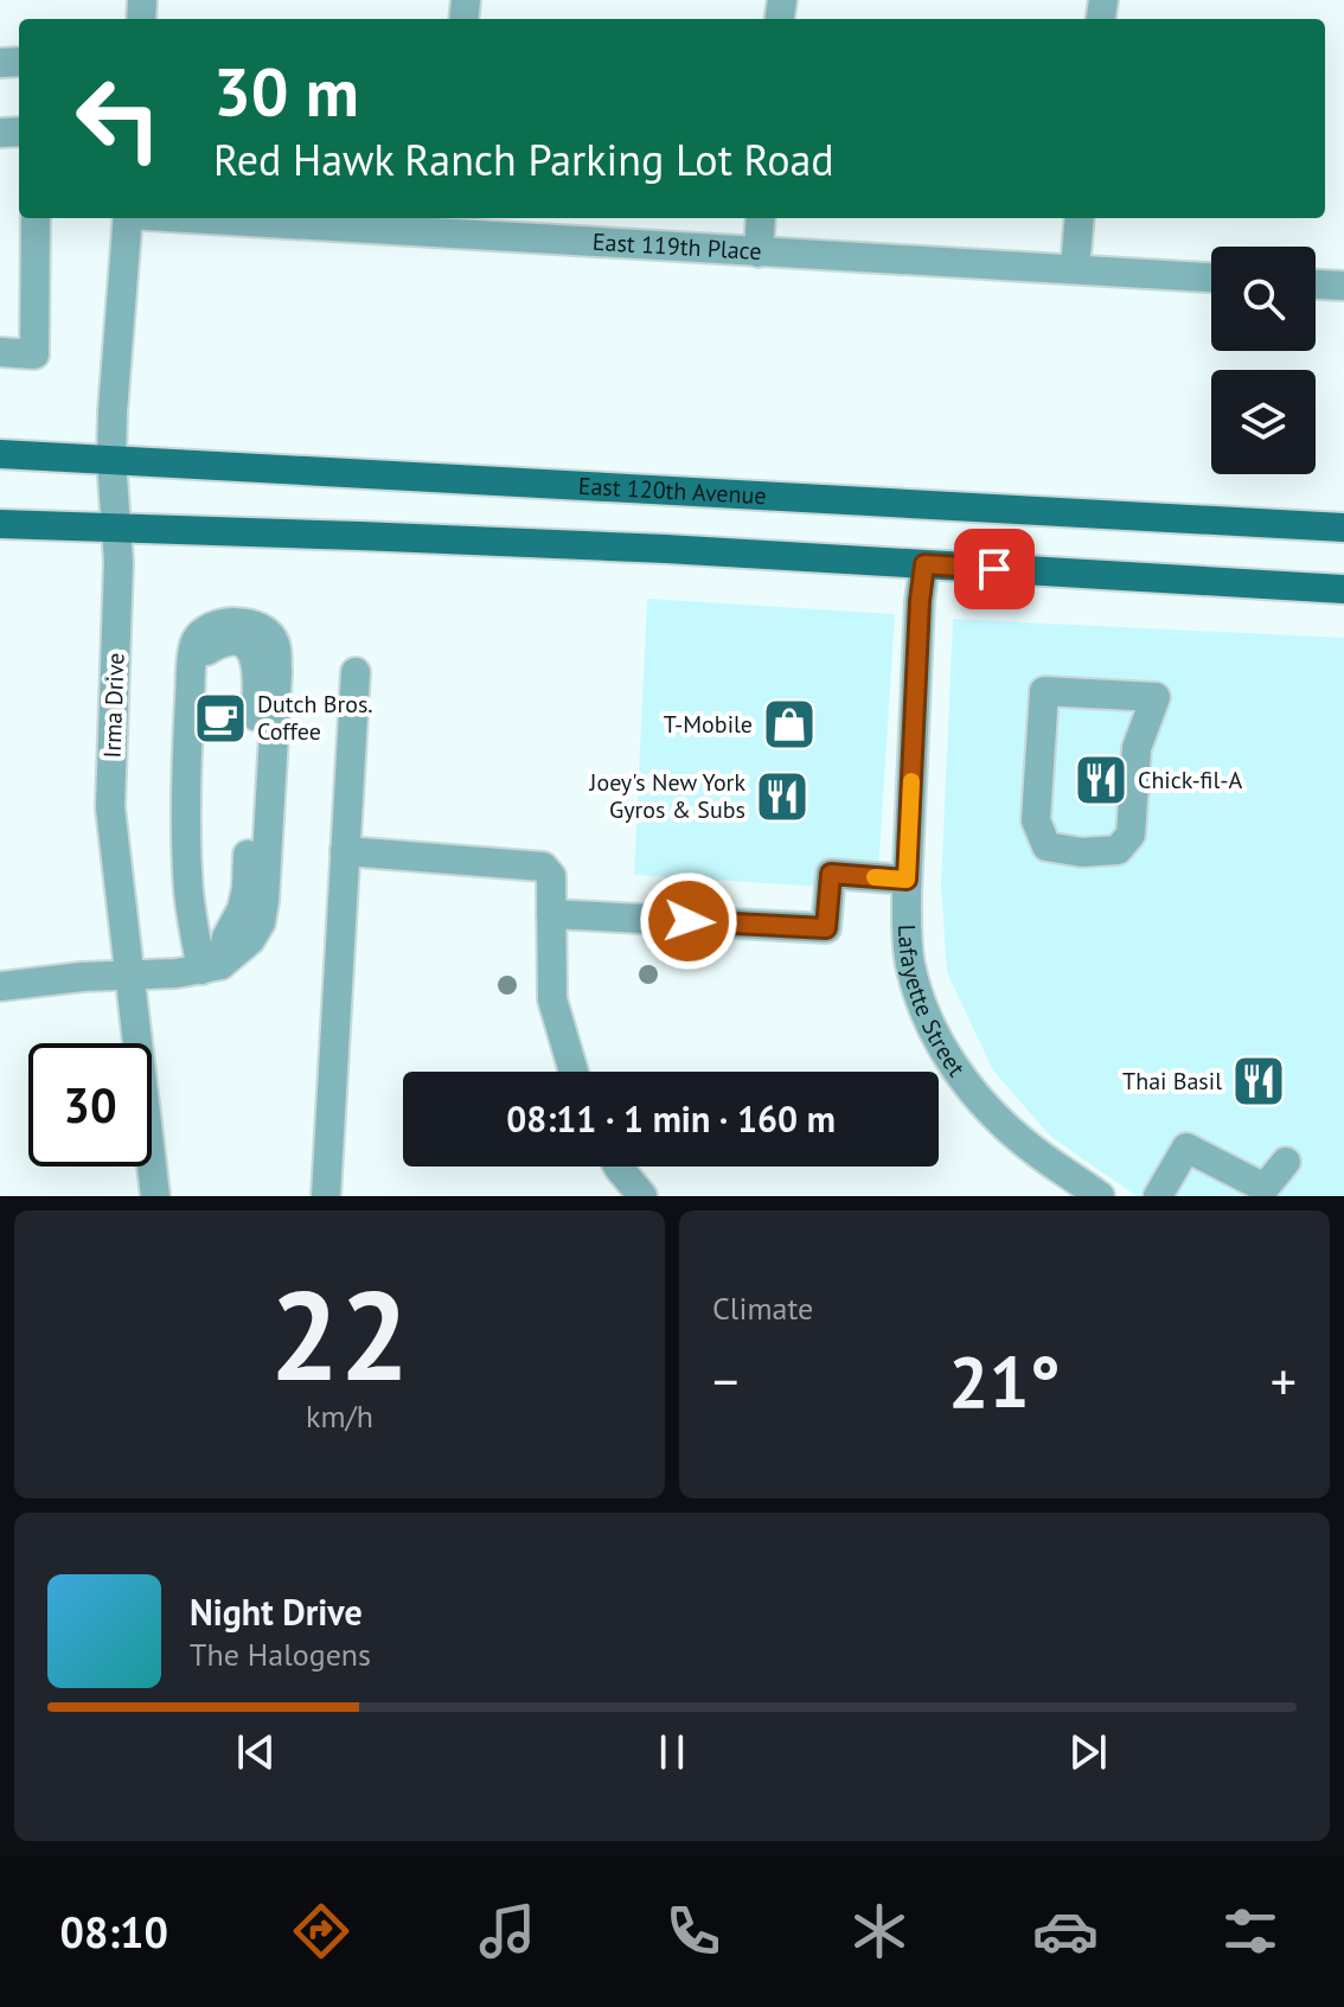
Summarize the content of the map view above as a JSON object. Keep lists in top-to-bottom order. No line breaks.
{"streets":{"main road":["East 120th Avenue"],"street":["East 119th Place","Irma Drive","Lafayette Street"]},"crossings":[["East 120th Avenue","Irma Drive"]],"places":{"cafe":["Dutch Bros. Coffee"],"shop":["T-Mobile"],"restaurant":["Chick-fil-A","Joey's New York Gyros & Subs","Thai Basil"]},"page":{"turn":["30 m","Red Hawk Ranch Parking Lot Road"],"limit":"30","trip":"08:11 · 1 min · 160 m","tile":[["22","km/h"],"Climate"],"heat":["−","21°","+"],"song":["Night Drive","The Halogens"],"tabs":"08:10"}}
